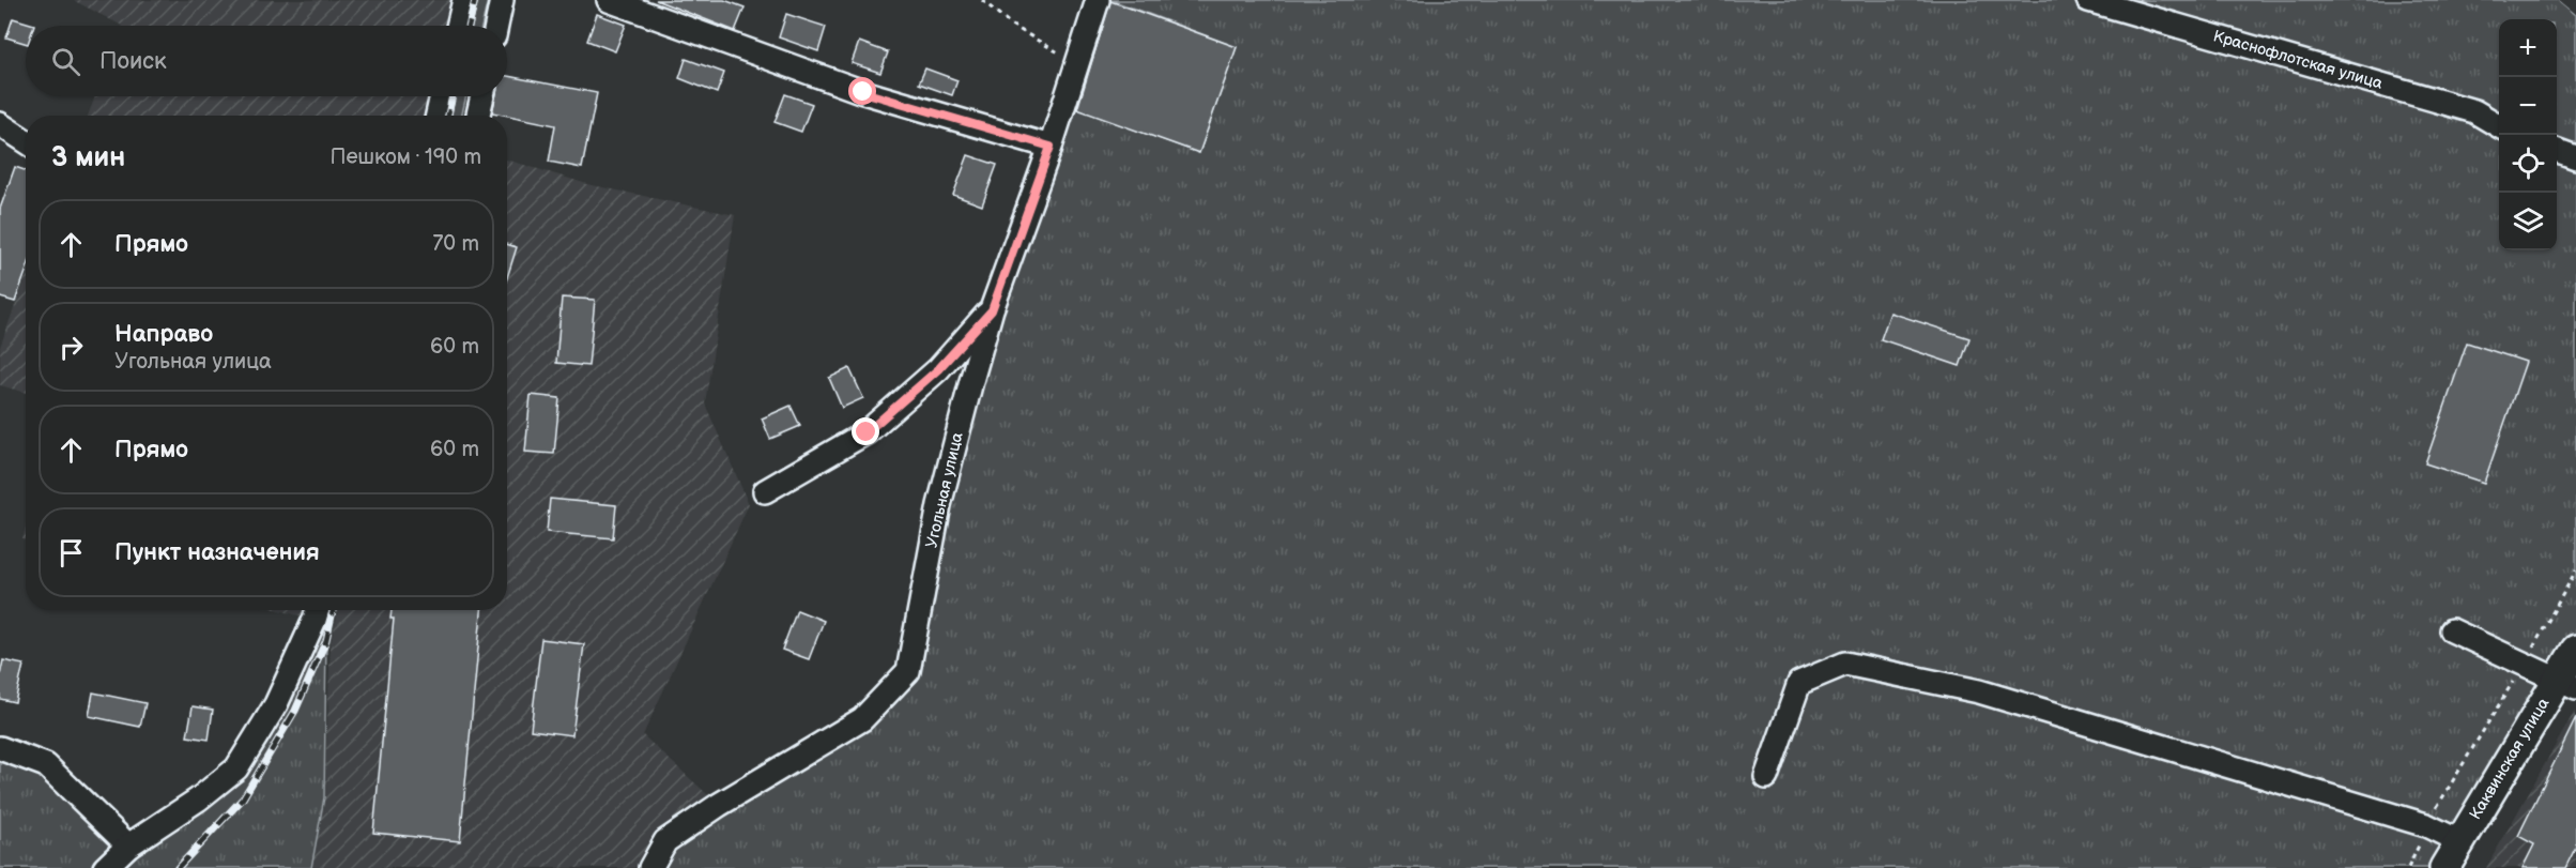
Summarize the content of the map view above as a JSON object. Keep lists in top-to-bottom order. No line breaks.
{"streets":{"main road":["Каквинская улица"],"street":["Краснофлотская улица","Угольная улица"]},"page":{"map_buttons":["+","−"],"search":"Поиск","heading":["3 мин","Пешком · 190 m"],"list":[["Прямо","70 m"],["Направо","Угольная улица","60 m"],["Прямо","60 m"],"Пункт назначения"]}}
